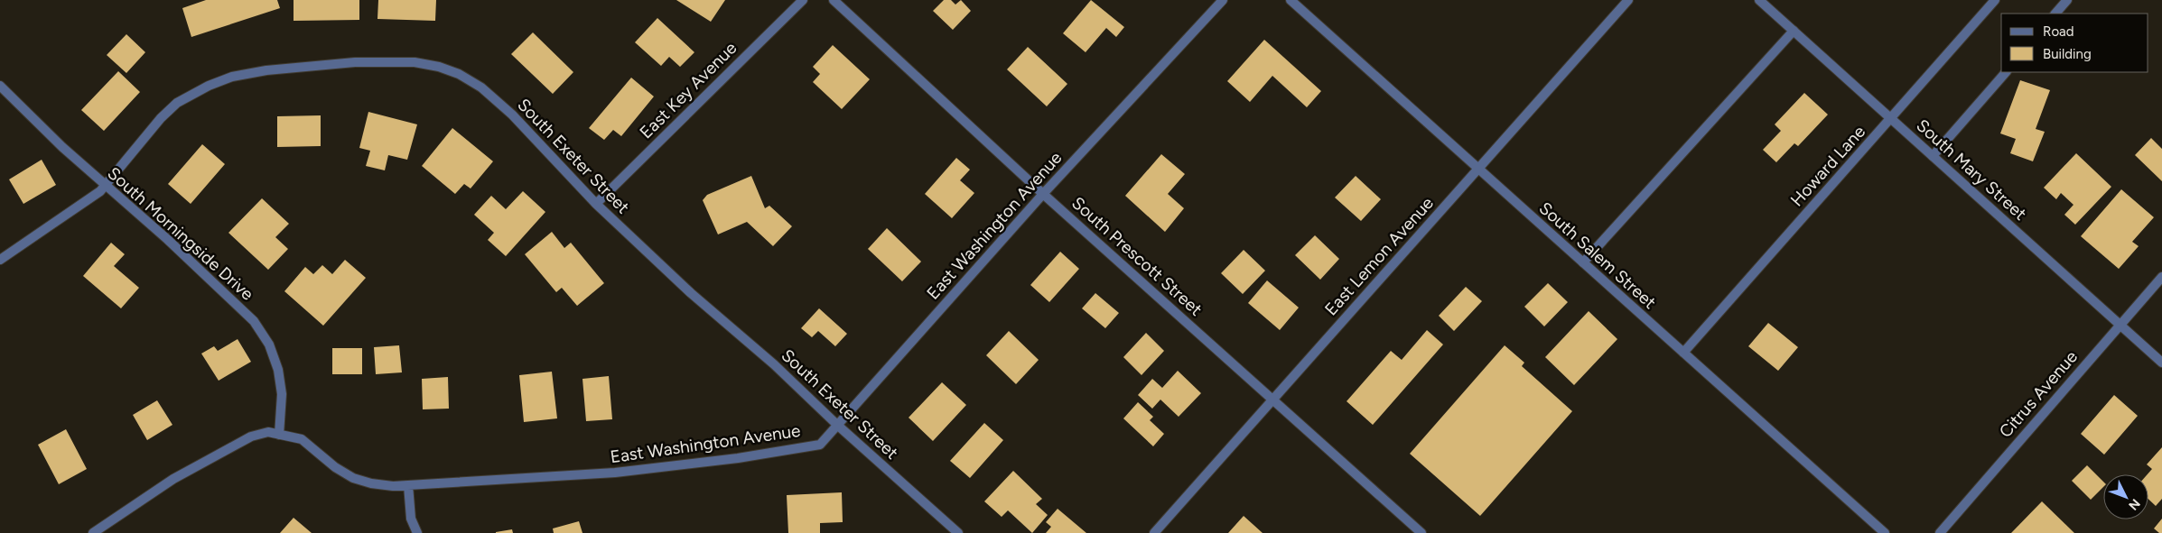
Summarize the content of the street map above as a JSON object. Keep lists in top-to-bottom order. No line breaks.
{"streets":{"street":["East Key Avenue","South Exeter Street","Howard Lane","South Mary Street","East Washington Avenue","South Morningside Drive","South Salem Street","South Prescott Street","East Lemon Avenue","Citrus Avenue"]},"crossings":[["East Key Avenue","South Exeter Street"],["South Exeter Street","East Washington Avenue"],["South Exeter Street","South Morningside Drive"],["Howard Lane","South Mary Street"],["Howard Lane","South Salem Street"],["South Mary Street","Citrus Avenue"],["East Washington Avenue","South Morningside Drive"],["East Washington Avenue","South Prescott Street"],["South Salem Street","East Lemon Avenue"],["South Prescott Street","East Lemon Avenue"]],"legend":["Road","Building"],"north":"bottom right"}
